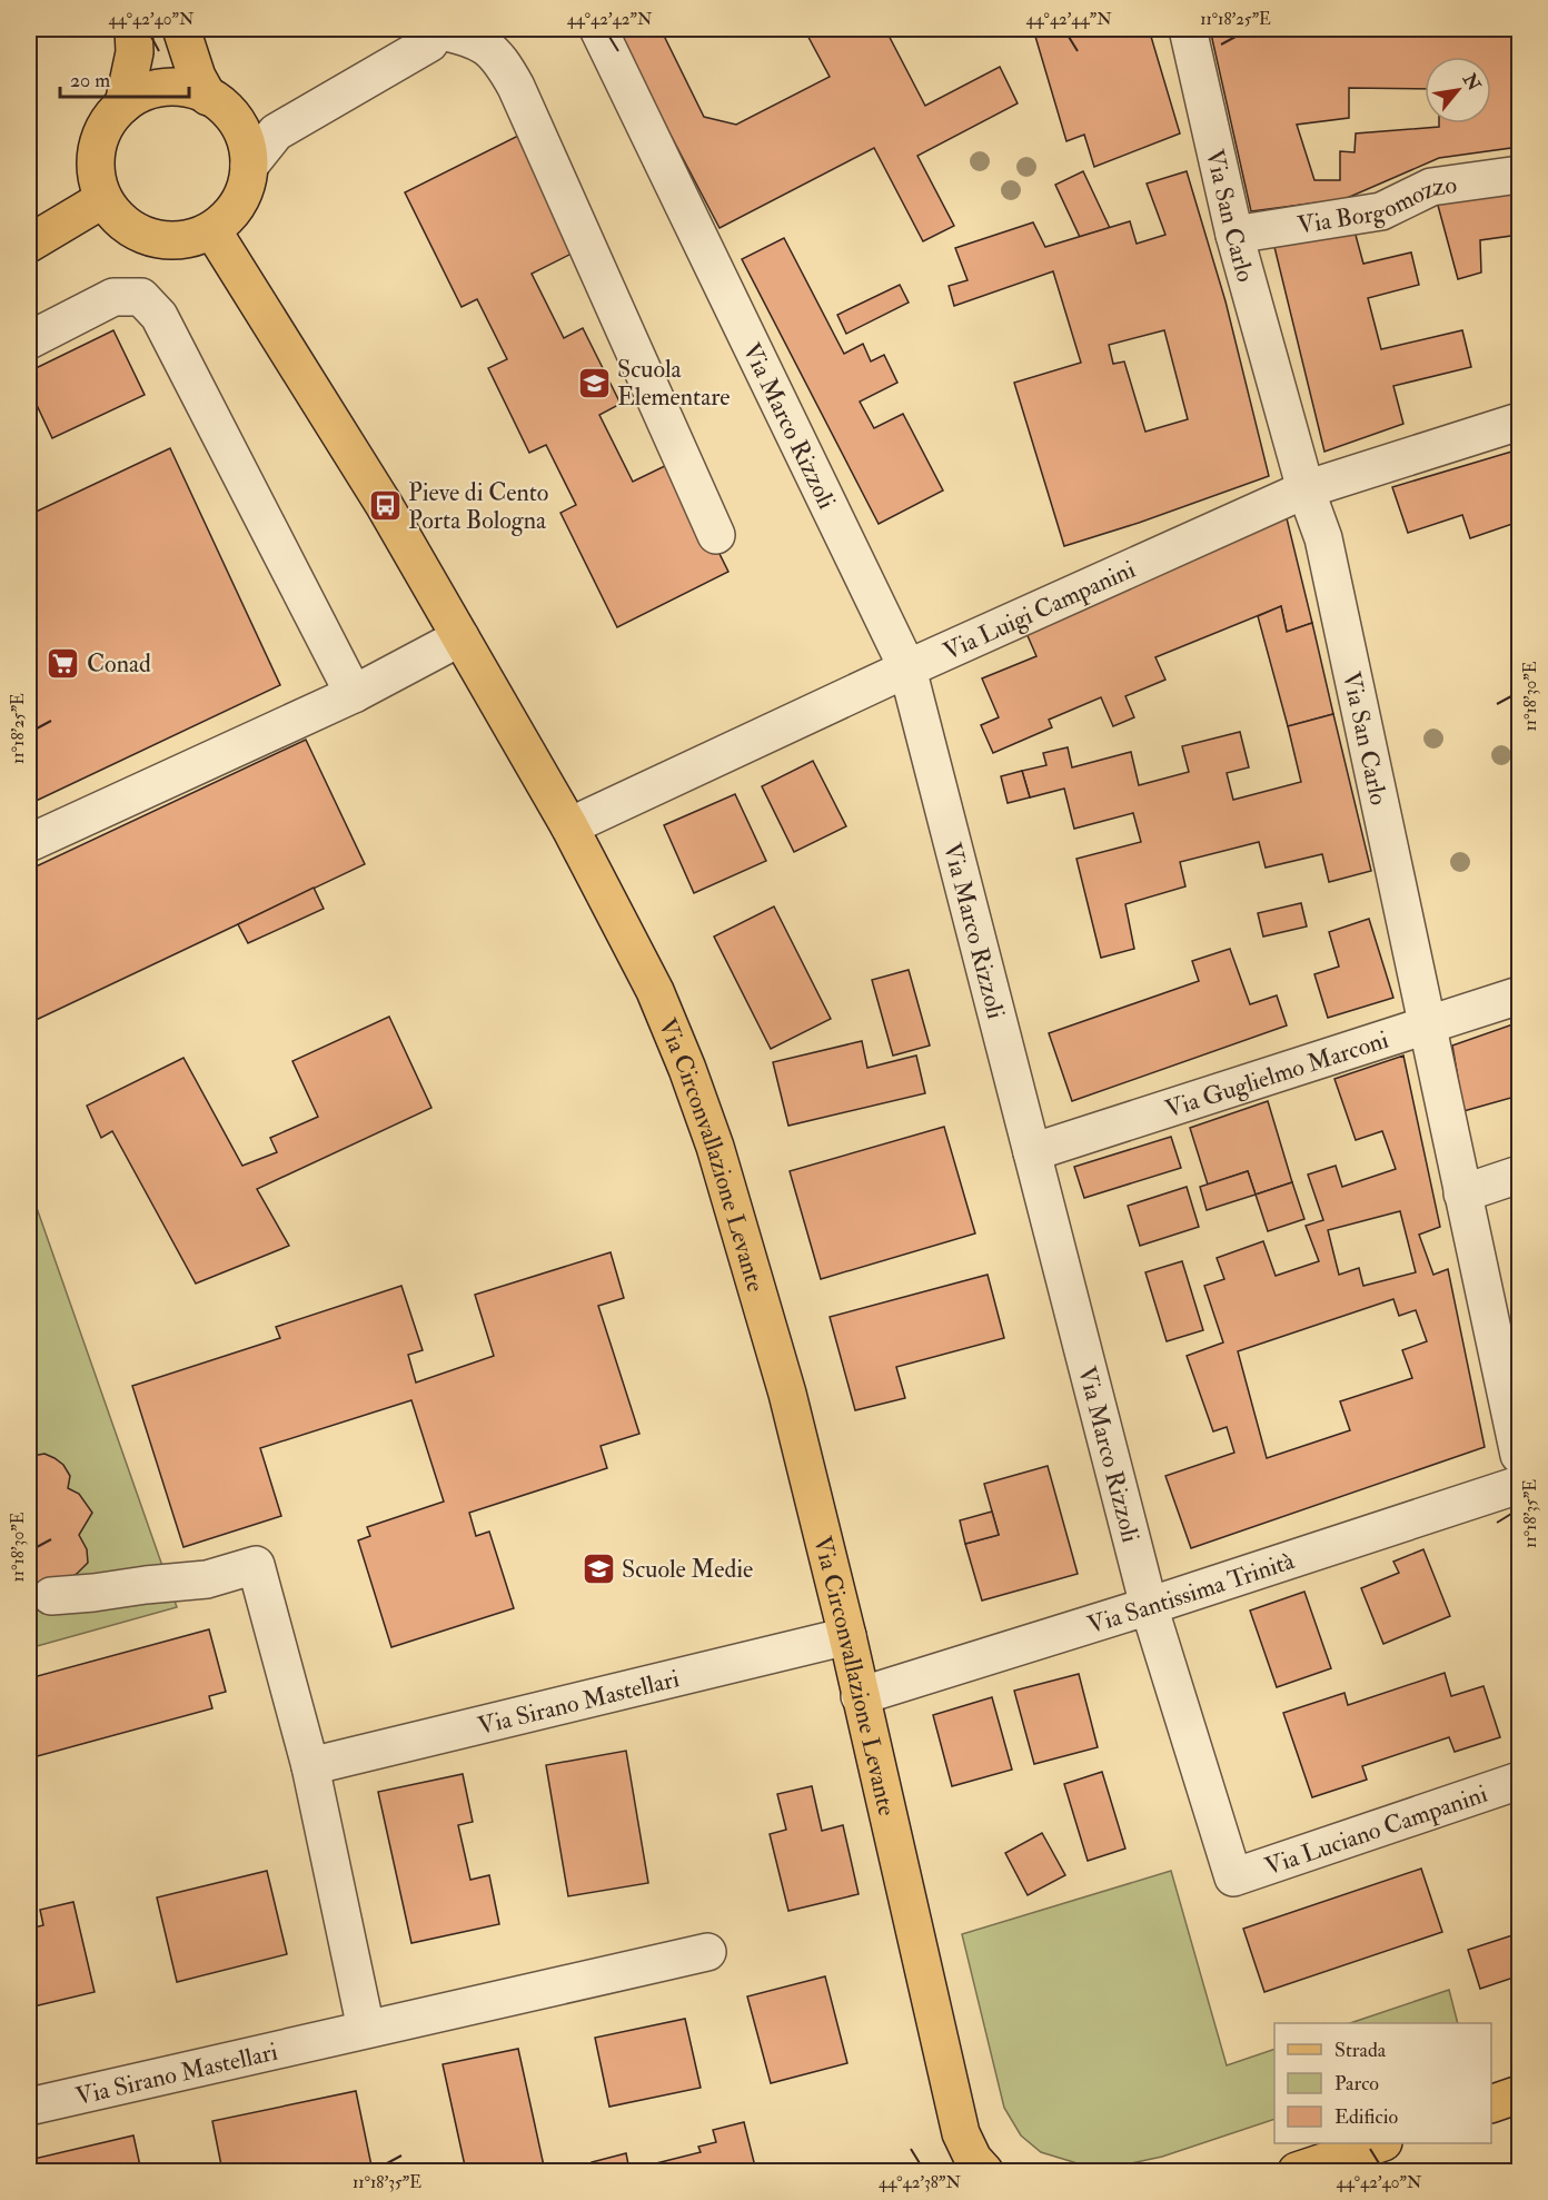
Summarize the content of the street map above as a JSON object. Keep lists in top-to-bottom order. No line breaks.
{"streets":{"main road":["Via Circonvallazione Levante"],"street":["Via Borgomozzo","Via San Carlo","Via Marco Rizzoli","Via Luigi Campanini","Via Guglielmo Marconi","Via Santissima Trinità","Via Sirano Mastellari","Via Luciano Campanini"]},"crossings":[["Via Borgomozzo","Via San Carlo"],["Via San Carlo","Via Luigi Campanini"],["Via San Carlo","Via Guglielmo Marconi"],["Via Marco Rizzoli","Via Luigi Campanini"],["Via Marco Rizzoli","Via Guglielmo Marconi"],["Via Marco Rizzoli","Via Santissima Trinità"],["Via Marco Rizzoli","Via Luciano Campanini"],["Via Luigi Campanini","Via Circonvallazione Levante"],["Via Circonvallazione Levante","Via Santissima Trinità"],["Via Circonvallazione Levante","Via Sirano Mastellari"]],"places":{"school or university":["Scuola Elementare","Scuole Medie"],"bus stop":["Pieve di Cento Porta Bologna"],"supermarket":["Conad"]},"legend":["Strada","Parco","Edificio"],"scale_bar":"20 m","north":"top right","coordinates":["44°42'40\"N","44°42'42\"N","44°42'44\"N","11°18'25\"E","11°18'30\"E","11°18'35\"E","44°42'38\"N"]}
